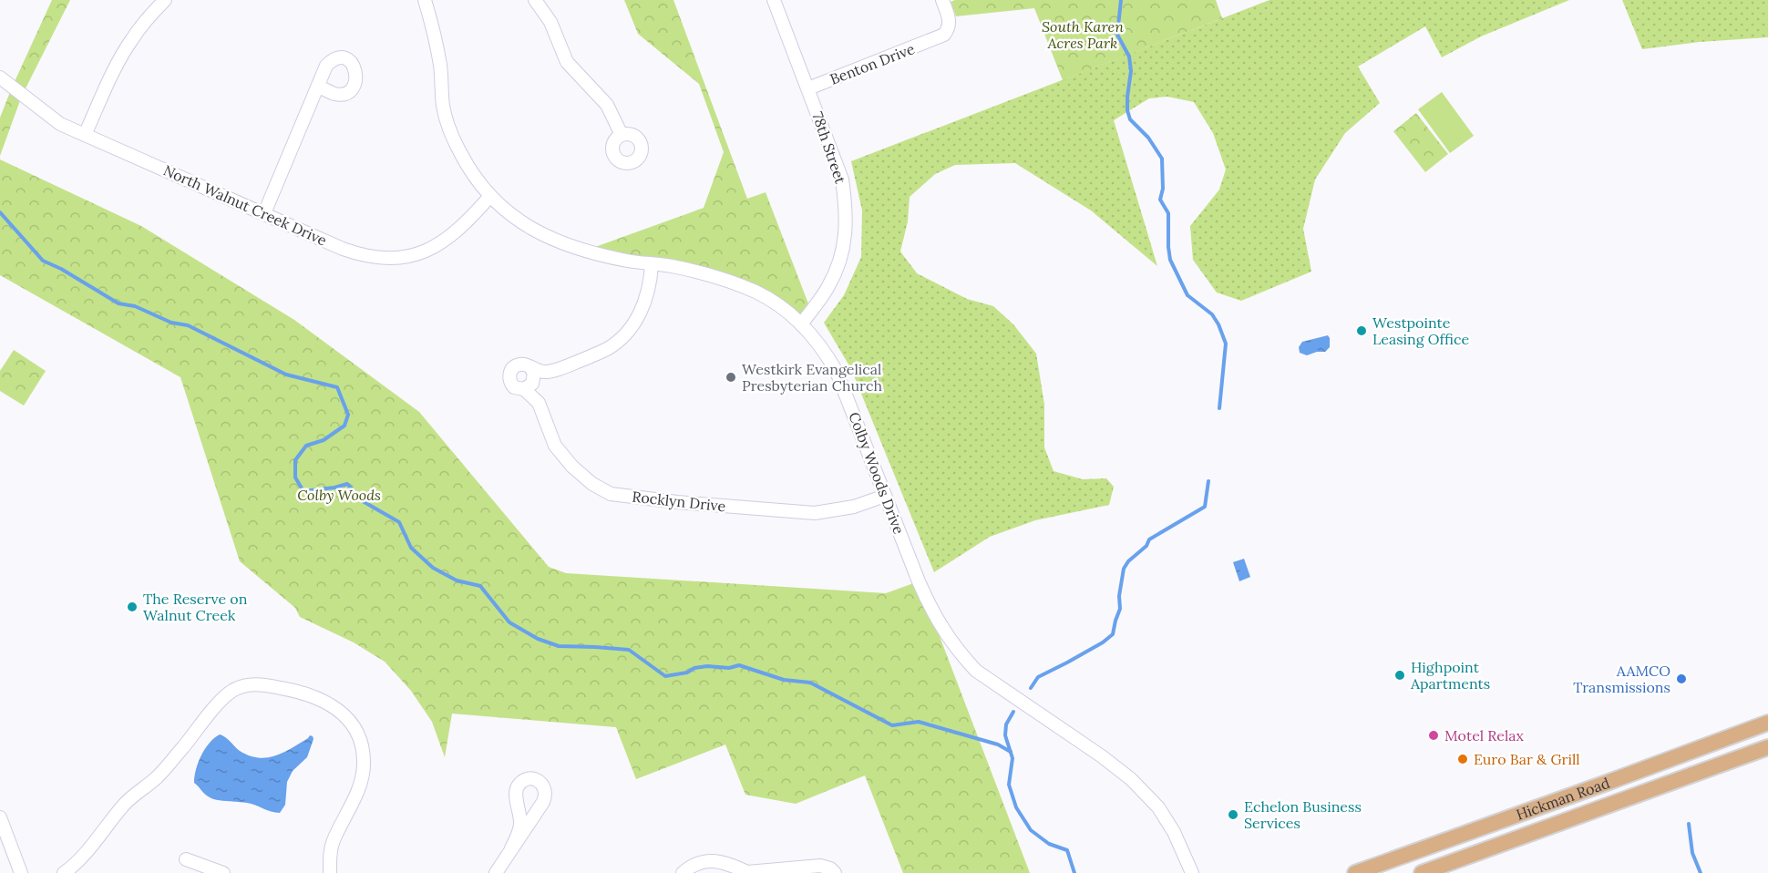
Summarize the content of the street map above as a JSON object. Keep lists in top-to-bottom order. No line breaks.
{"streets":{"main road":["Hickman Road"],"street":["Benton Drive","78th Street","North Walnut Creek Drive","Colby Woods Drive","Rocklyn Drive"]},"crossings":[["Benton Drive","78th Street"],["78th Street","Colby Woods Drive"],["North Walnut Creek Drive","Colby Woods Drive"],["Colby Woods Drive","Rocklyn Drive"]],"parks":["South Karen Acres Park","Colby Woods"],"places":["Westpointe Leasing Office","Westkirk Evangelical Presbyterian Church","The Reserve on Walnut Creek","Highpoint Apartments","AAMCO Transmissions","Motel Relax","Euro Bar & Grill","Echelon Business Services"]}
